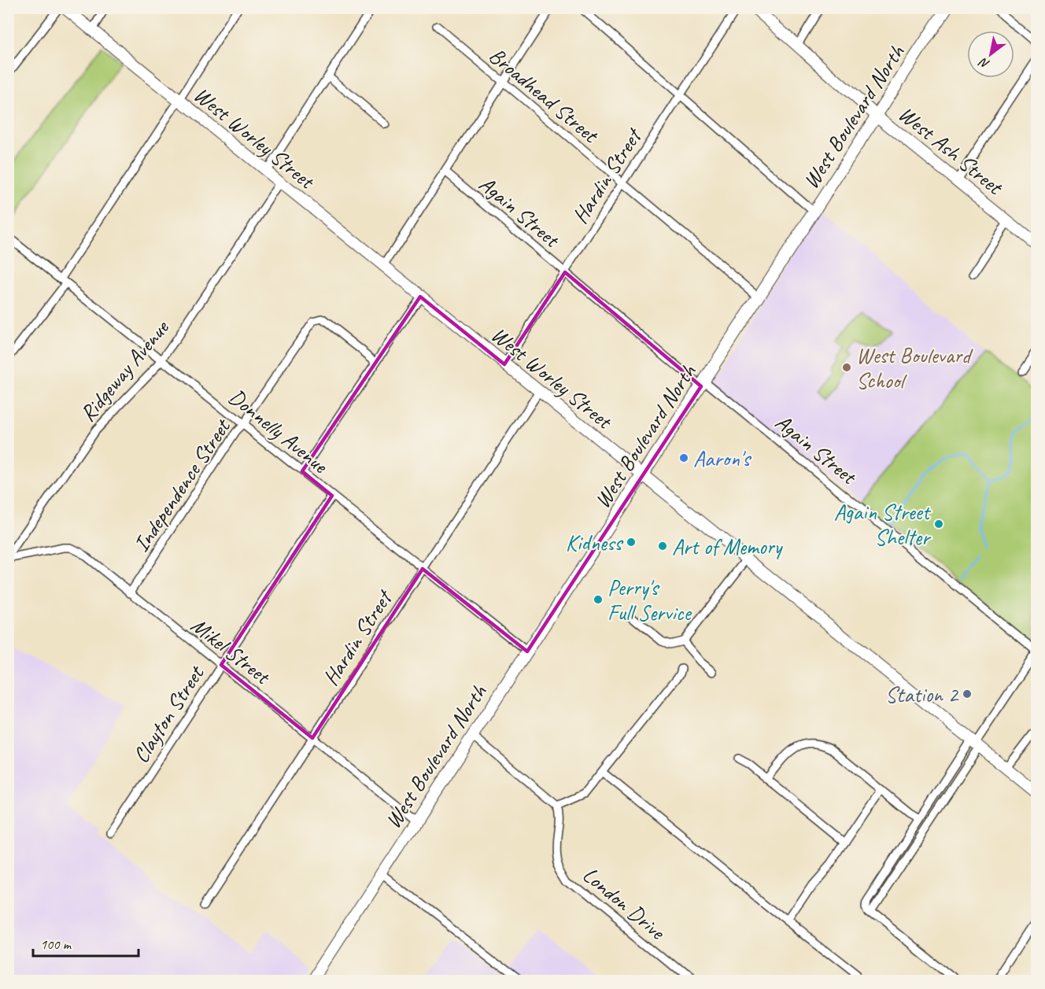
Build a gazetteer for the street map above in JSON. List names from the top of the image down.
{
  "streets": {
    "street": [
      "Broadhead Street",
      "West Boulevard North",
      "West Worley Street",
      "West Ash Street",
      "Hardin Street",
      "Again Street",
      "Ridgeway Avenue",
      "Donnelly Avenue",
      "Independence Street",
      "Mikel Street",
      "Clayton Street",
      "London Drive"
    ]
  },
  "crossings": [
    ["Broadhead Street", "West Boulevard North"],
    ["Broadhead Street", "Hardin Street"],
    ["West Boulevard North", "West Worley Street"],
    ["West Boulevard North", "West Ash Street"],
    ["West Boulevard North", "Again Street"],
    ["West Boulevard North", "Donnelly Avenue"],
    ["West Boulevard North", "Mikel Street"],
    ["West Worley Street", "Hardin Street"],
    ["West Worley Street", "Ridgeway Avenue"],
    ["Hardin Street", "Again Street"],
    ["Hardin Street", "Donnelly Avenue"],
    ["Hardin Street", "Mikel Street"],
    ["Ridgeway Avenue", "Donnelly Avenue"],
    ["Ridgeway Avenue", "Mikel Street"],
    ["Donnelly Avenue", "Independence Street"],
    ["Donnelly Avenue", "Clayton Street"],
    ["Independence Street", "Mikel Street"],
    ["Mikel Street", "Clayton Street"]
  ],
  "places": [
    "West Boulevard School",
    "Aaron's",
    "Again Street Shelter",
    "Kidness",
    "Art of Memory",
    "Perry's Full Service",
    "Station 2"
  ],
  "scale_bar": "100 m",
  "north": "bottom left"
}
